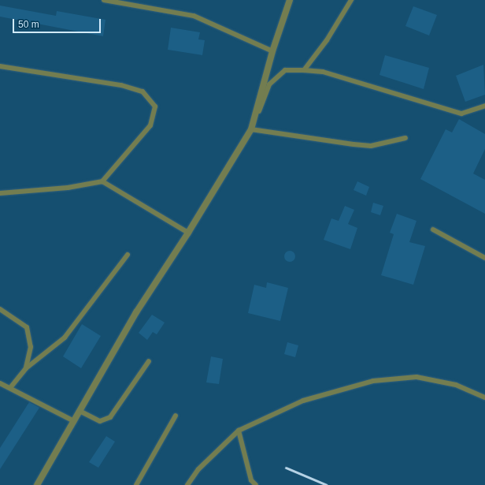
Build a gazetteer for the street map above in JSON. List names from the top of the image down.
{
  "scale_bar": "50 m"
}
